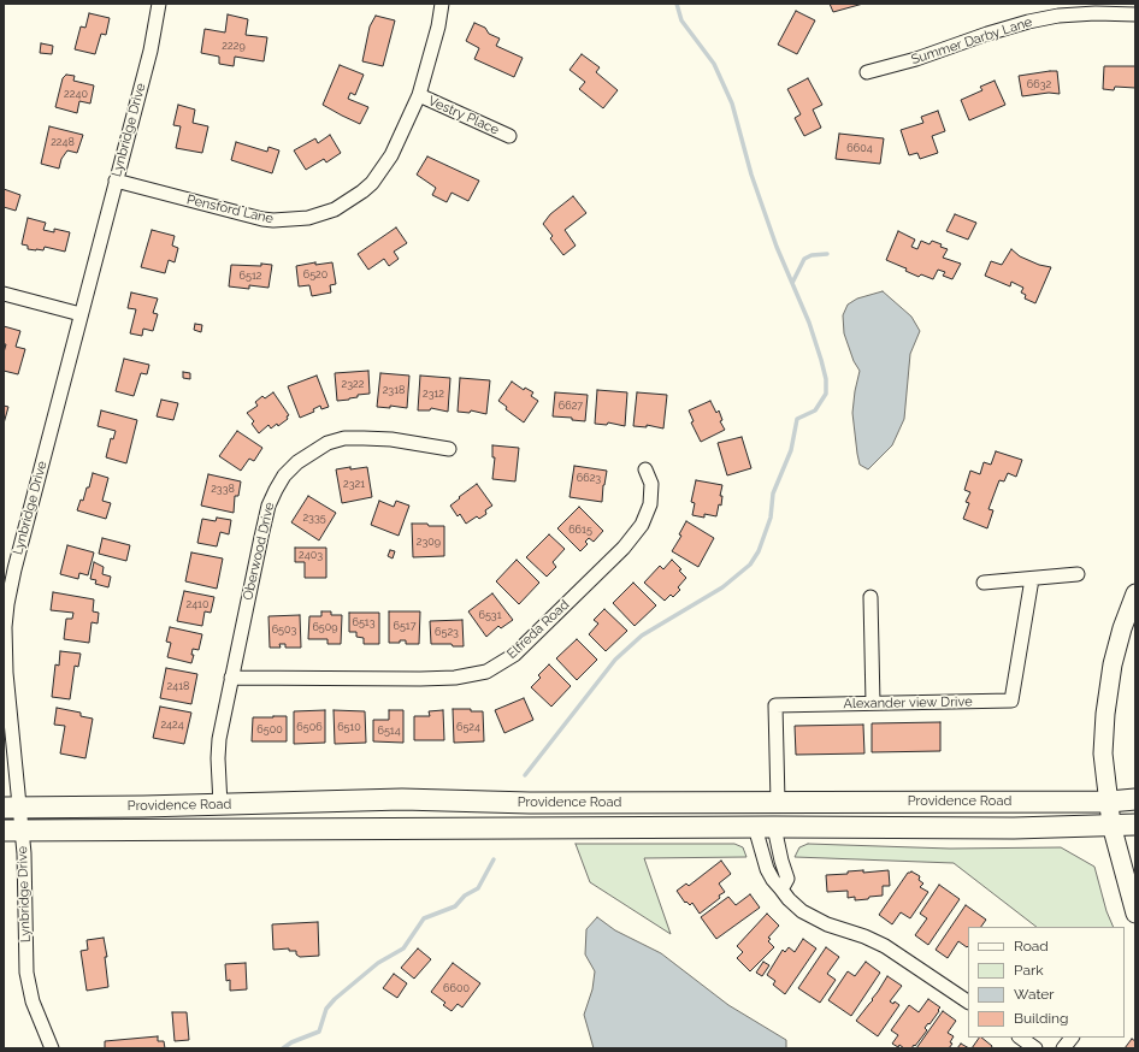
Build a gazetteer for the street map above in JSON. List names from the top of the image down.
{
  "streets": {
    "main road": ["Providence Road"],
    "street": [
      "Summer Darby Lane",
      "Vestry Place",
      "Lynbridge Drive",
      "Pensford Lane",
      "Oberwood Drive",
      "Elfreda Road",
      "Alexander view Drive"
    ]
  },
  "crossings": [
    ["Vestry Place", "Pensford Lane"],
    ["Lynbridge Drive", "Pensford Lane"],
    ["Lynbridge Drive", "Providence Road"],
    ["Oberwood Drive", "Elfreda Road"],
    ["Oberwood Drive", "Providence Road"],
    ["Alexander view Drive", "Providence Road"]
  ],
  "house_numbers": [
    "2229",
    "6632",
    "2240",
    "2248",
    "6604",
    "6520",
    "6512",
    "2322",
    "2318",
    "2312",
    "6627",
    "6623",
    "2321",
    "2338",
    "2335",
    "6615",
    "2309",
    "2403",
    "2410",
    "6531",
    "6513",
    "6517",
    "6509",
    "6503",
    "6523",
    "2418",
    "2424",
    "6506",
    "6510",
    "6524",
    "6500",
    "6514",
    "6600"
  ],
  "legend": [
    "Road",
    "Park",
    "Water",
    "Building"
  ]
}
